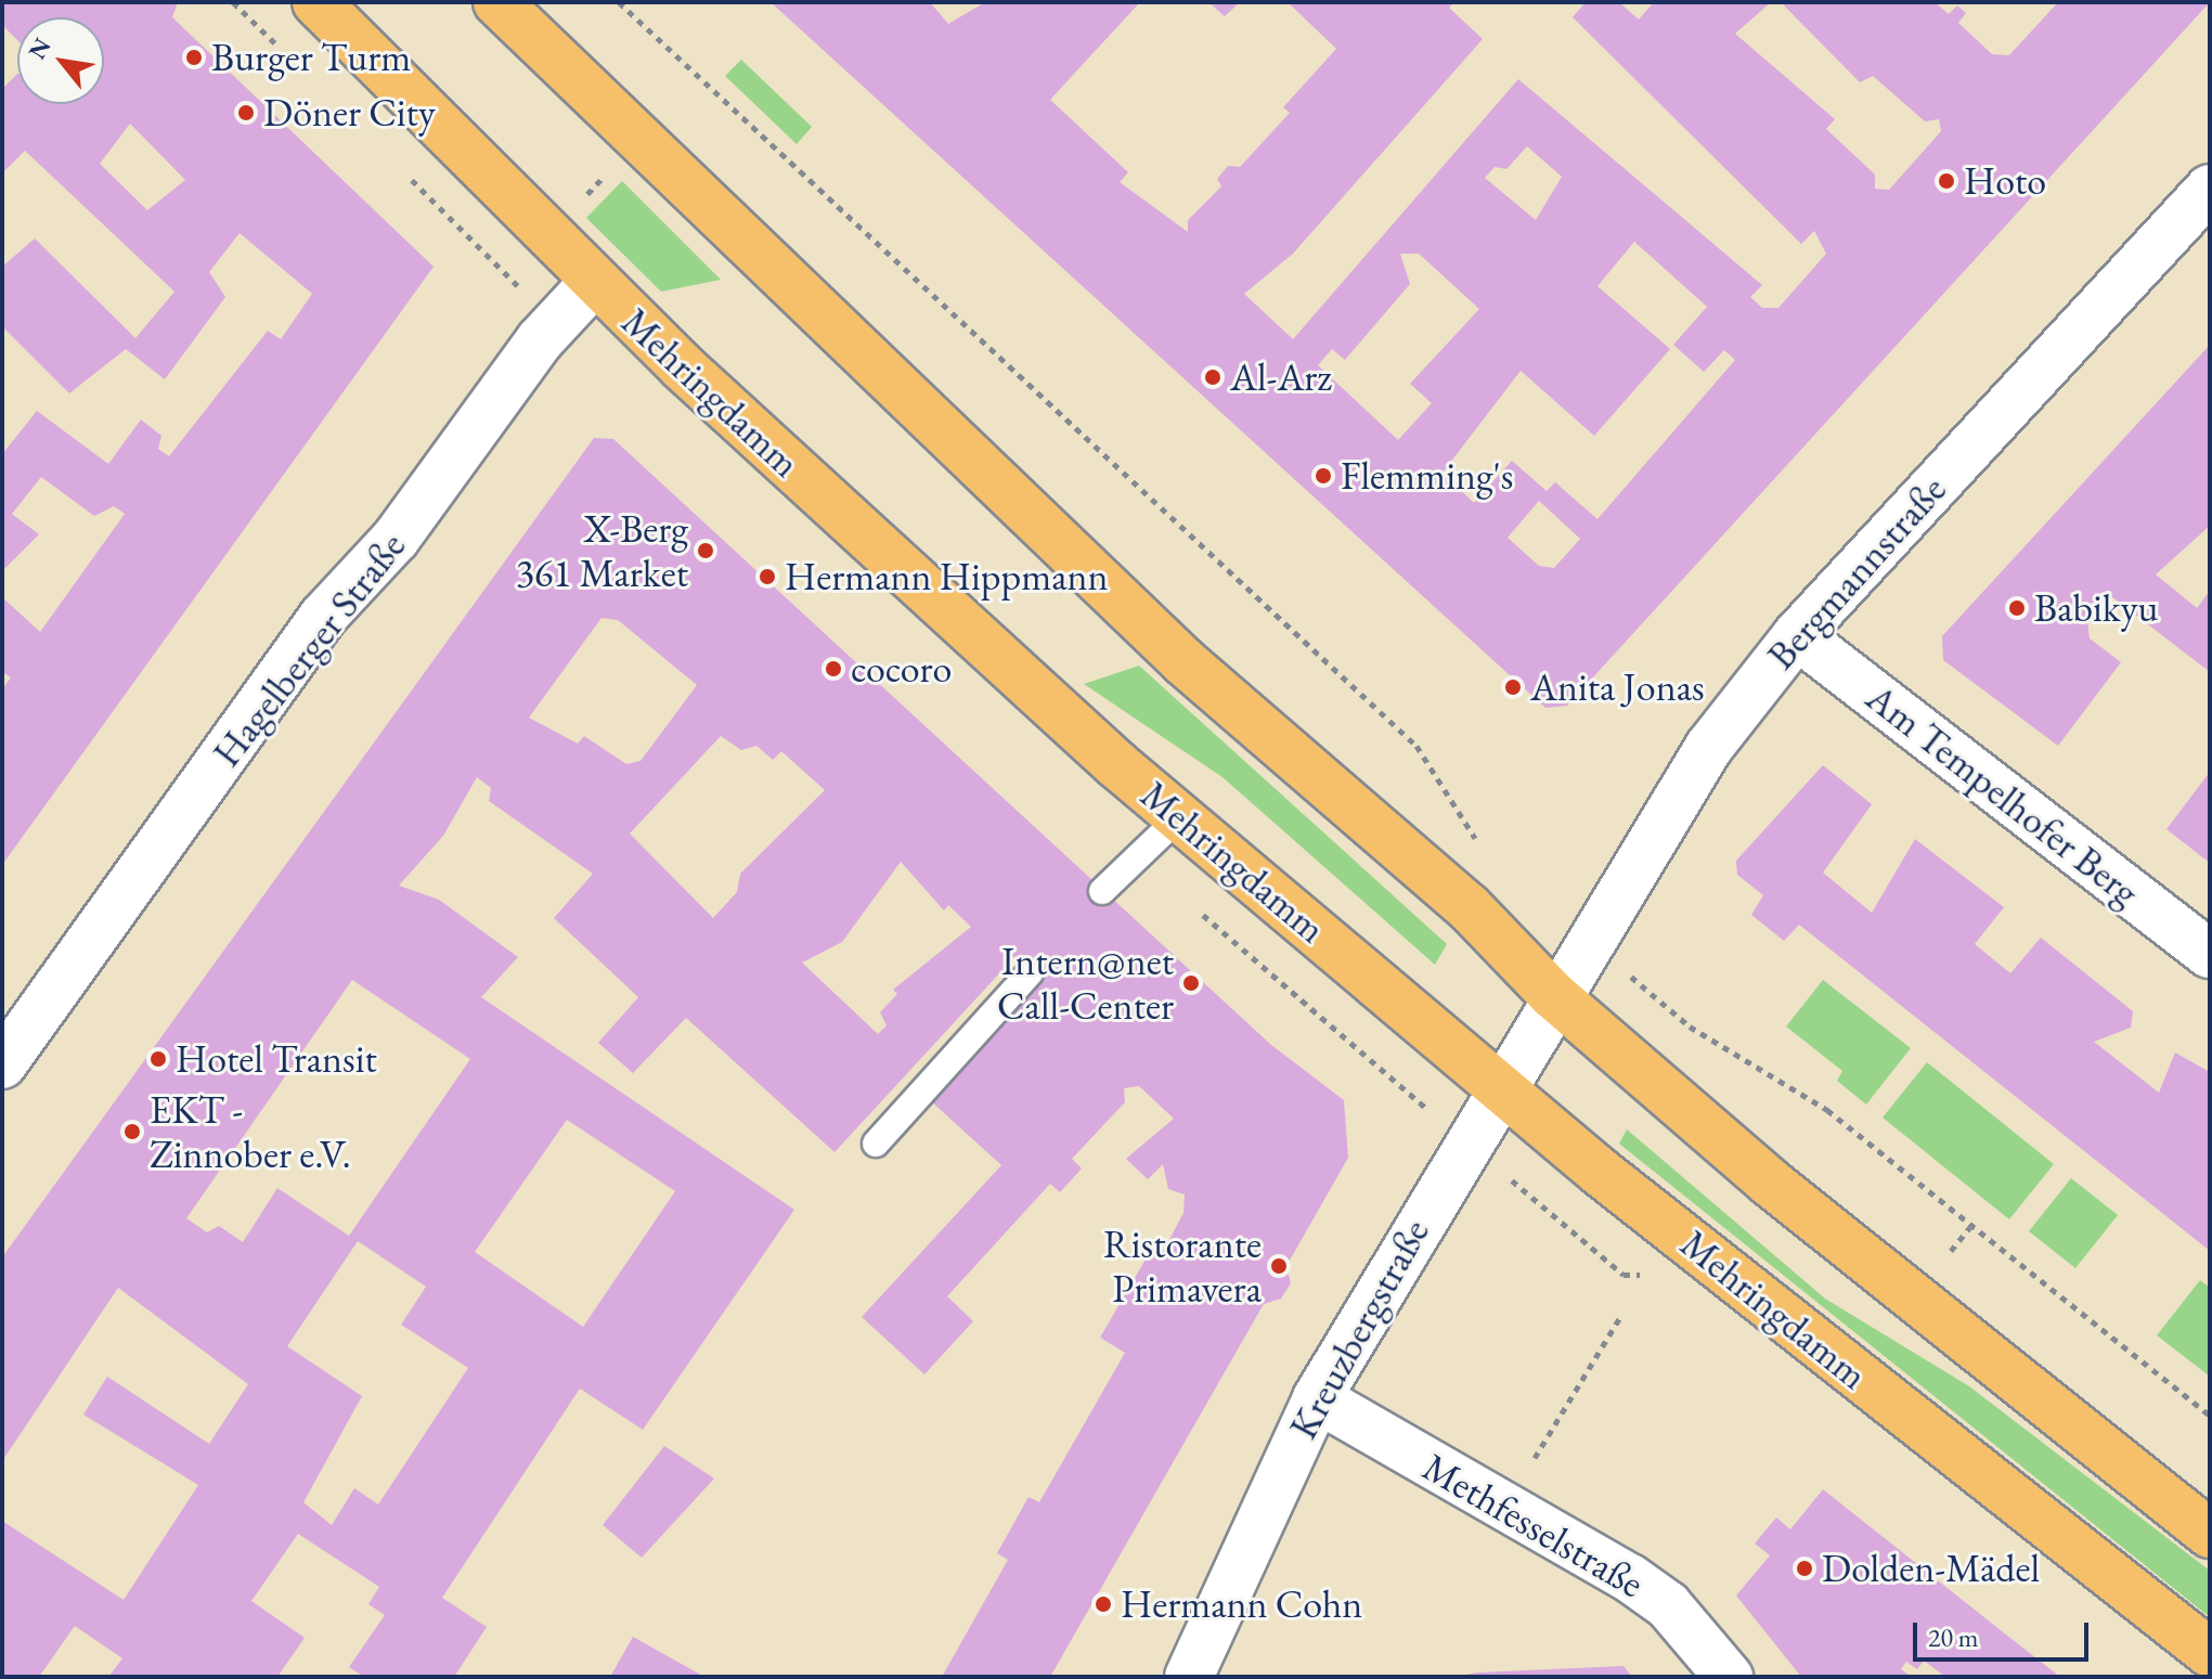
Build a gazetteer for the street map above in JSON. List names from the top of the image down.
{
  "streets": {
    "main road": ["Mehringdamm"],
    "street": [
      "Bergmannstraße",
      "Hagelberger Straße",
      "Am Tempelhofer Berg",
      "Kreuzbergstraße",
      "Methfesselstraße"
    ]
  },
  "crossings": [
    ["Mehringdamm", "Hagelberger Straße"],
    ["Mehringdamm", "Kreuzbergstraße"],
    ["Bergmannstraße", "Am Tempelhofer Berg"],
    ["Bergmannstraße", "Kreuzbergstraße"],
    ["Kreuzbergstraße", "Methfesselstraße"]
  ],
  "places": [
    "Burger Turm",
    "Döner City",
    "Hoto",
    "Al-Arz",
    "Flemming's",
    "X-Berg 361 Market",
    "Hermann Hippmann",
    "Babikyu",
    "cocoro",
    "Anita Jonas",
    "Intern@net Call-Center",
    "Hotel Transit",
    "EKT - Zinnober e.V.",
    "Ristorante Primavera",
    "Dolden-Mädel",
    "Hermann Cohn"
  ],
  "scale_bar": "20 m",
  "north": "top left"
}
